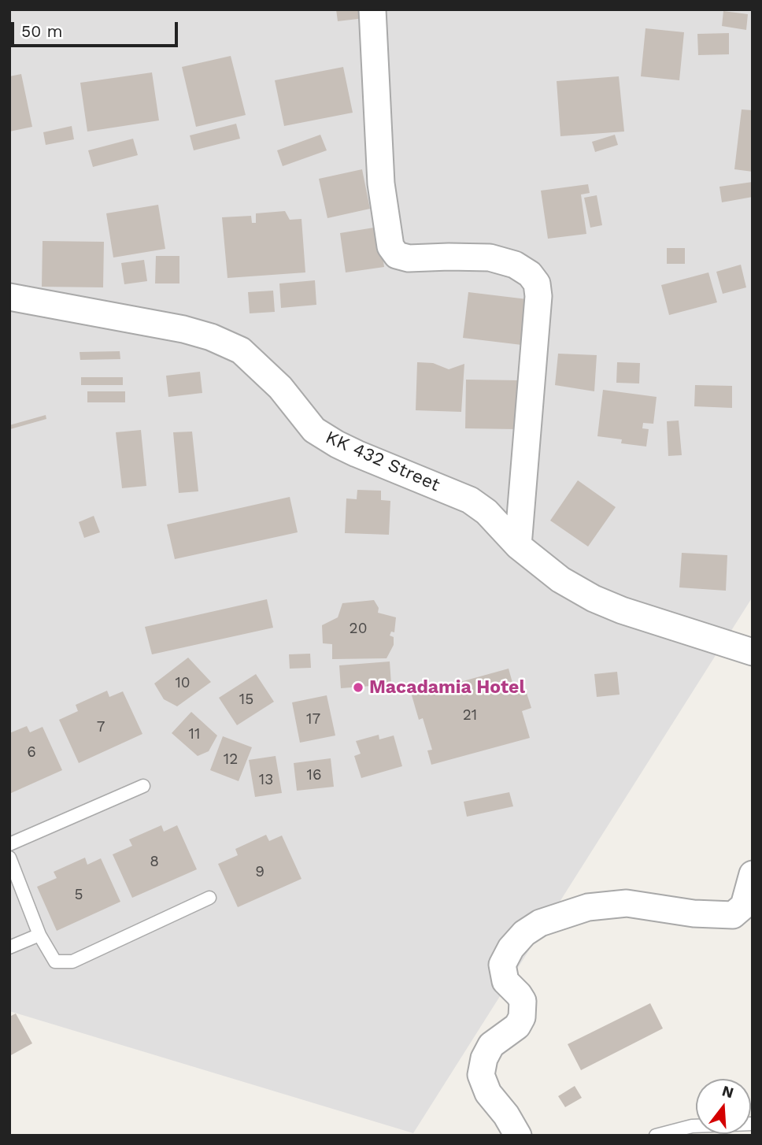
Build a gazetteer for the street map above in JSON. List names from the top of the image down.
{
  "streets": {
    "street": ["KK 432 Street"]
  },
  "places": ["Macadamia Hotel"],
  "house_numbers": [
    "20",
    "10",
    "15",
    "21",
    "17",
    "7",
    "11",
    "6",
    "12",
    "16",
    "13",
    "8",
    "9",
    "5"
  ],
  "scale_bar": "50 m",
  "north": "top"
}
